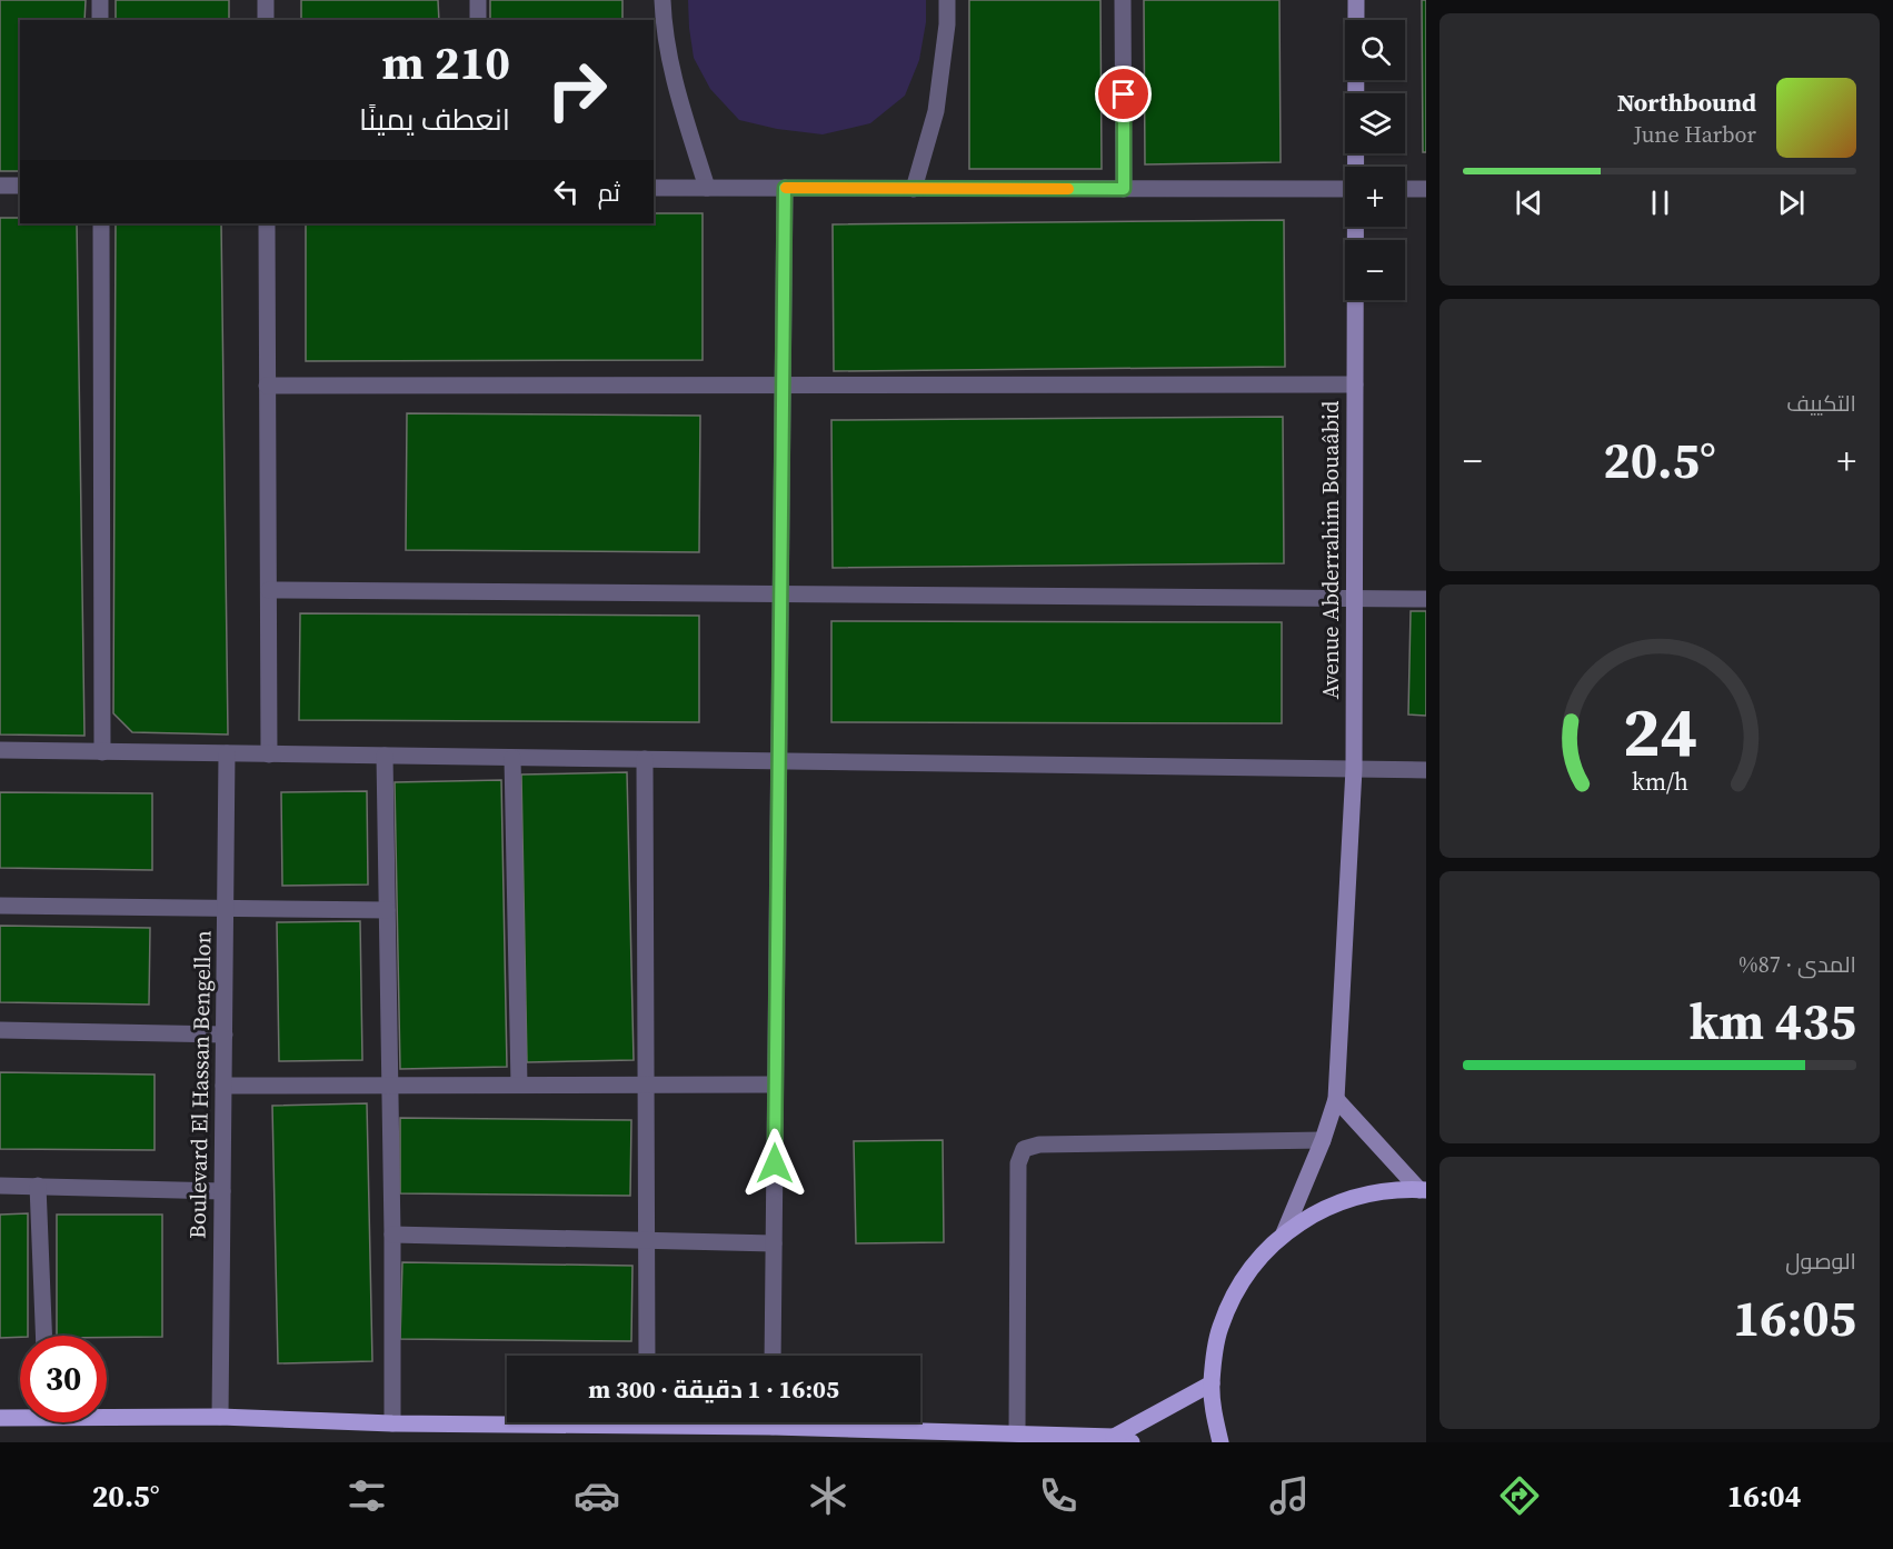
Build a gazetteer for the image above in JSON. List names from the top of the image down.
{
  "streets": {
    "street": ["Avenue Abderrahim Bouaâbid", "Boulevard El Hassan Bengellon"]
  },
  "page": {
    "map_buttons": ["+", "−"],
    "turn": ["210 m", "انعطف يمينًا"],
    "song": ["Northbound", "June Harbor"],
    "then": "ثم",
    "tile": [
      "التكييف",
      ["المدى · 87%", "435 km"],
      ["الوصول", "16:05"]
    ],
    "heat": ["−", "20.5°", "+"],
    "limit": "30",
    "trip": "16:05 · 1 دقيقة · 300 m",
    "tabs": ["16:04", "20.5°"],
    "gauge": ["24", "km/h"]
  }
}
